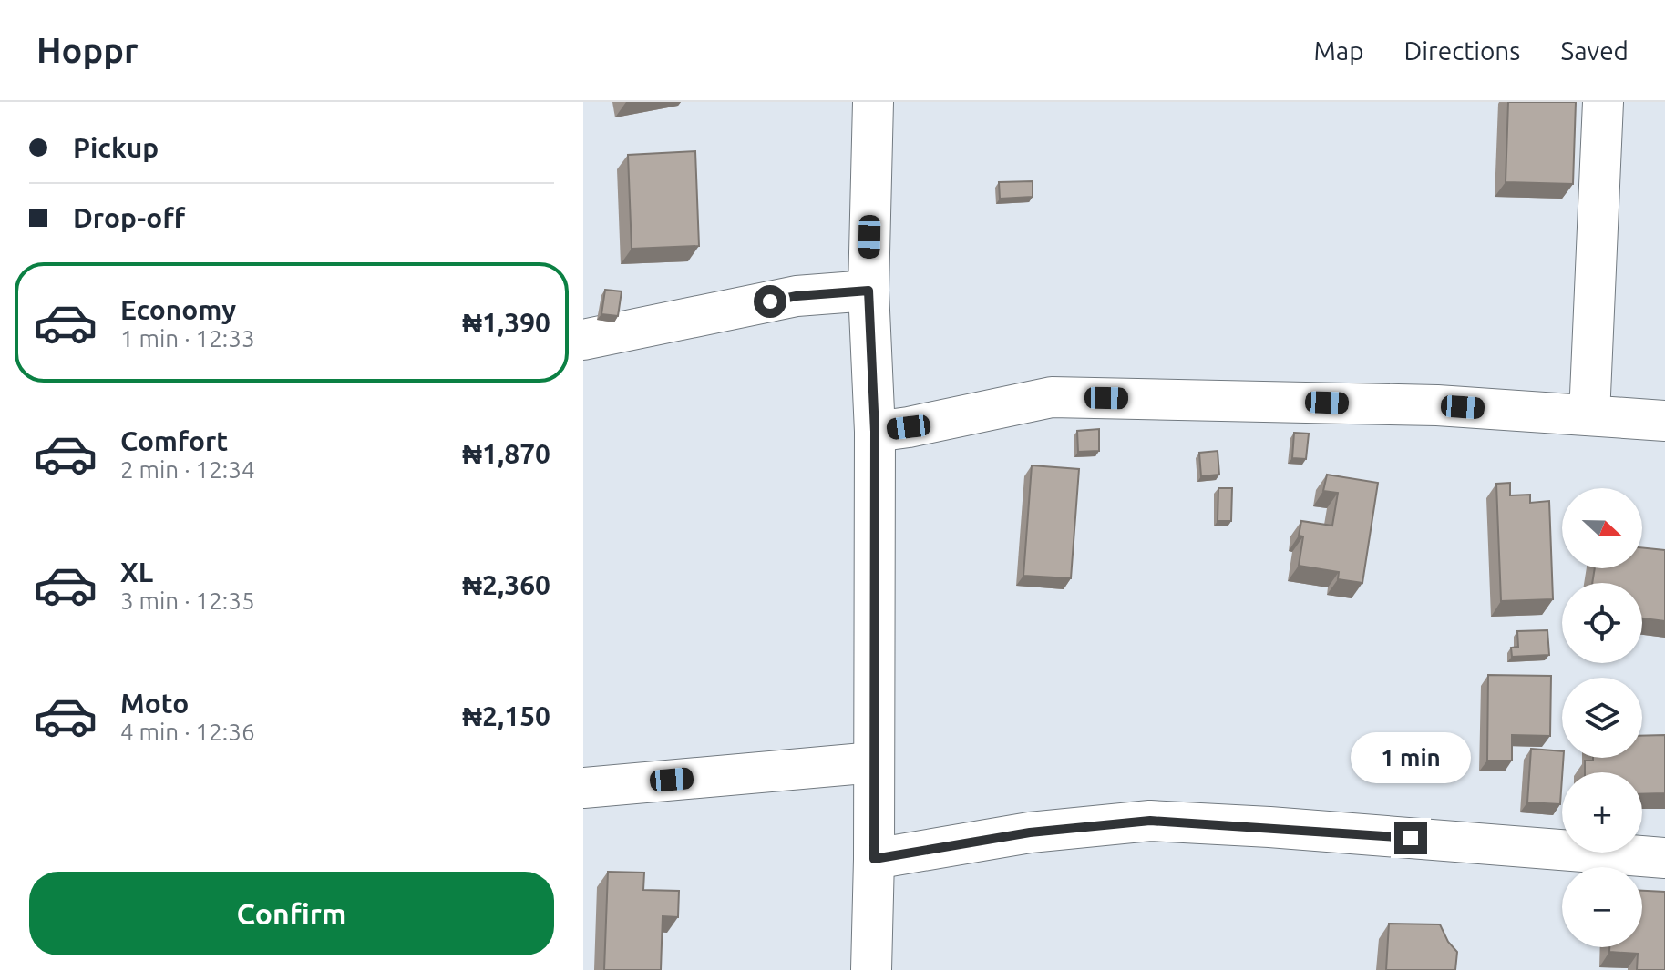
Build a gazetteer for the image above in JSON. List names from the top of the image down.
{
  "north": "right",
  "page": {
    "header": "Hoppr",
    "nav": ["Map", "Directions", "Saved"],
    "banner": ["Pickup", "Drop-off"],
    "list": [
      {
        "name": "Economy",
        "note": "1 min · 12:33",
        "value": "₦1,390"
      },
      {
        "name": "Comfort",
        "note": "2 min · 12:34",
        "value": "₦1,870"
      },
      {
        "name": "XL",
        "note": "3 min · 12:35",
        "value": "₦2,360"
      },
      {
        "name": "Moto",
        "note": "4 min · 12:36",
        "value": "₦2,150"
      }
    ],
    "map_buttons": ["+", "−"],
    "bubble": "1 min",
    "buttons": "Confirm"
  }
}
